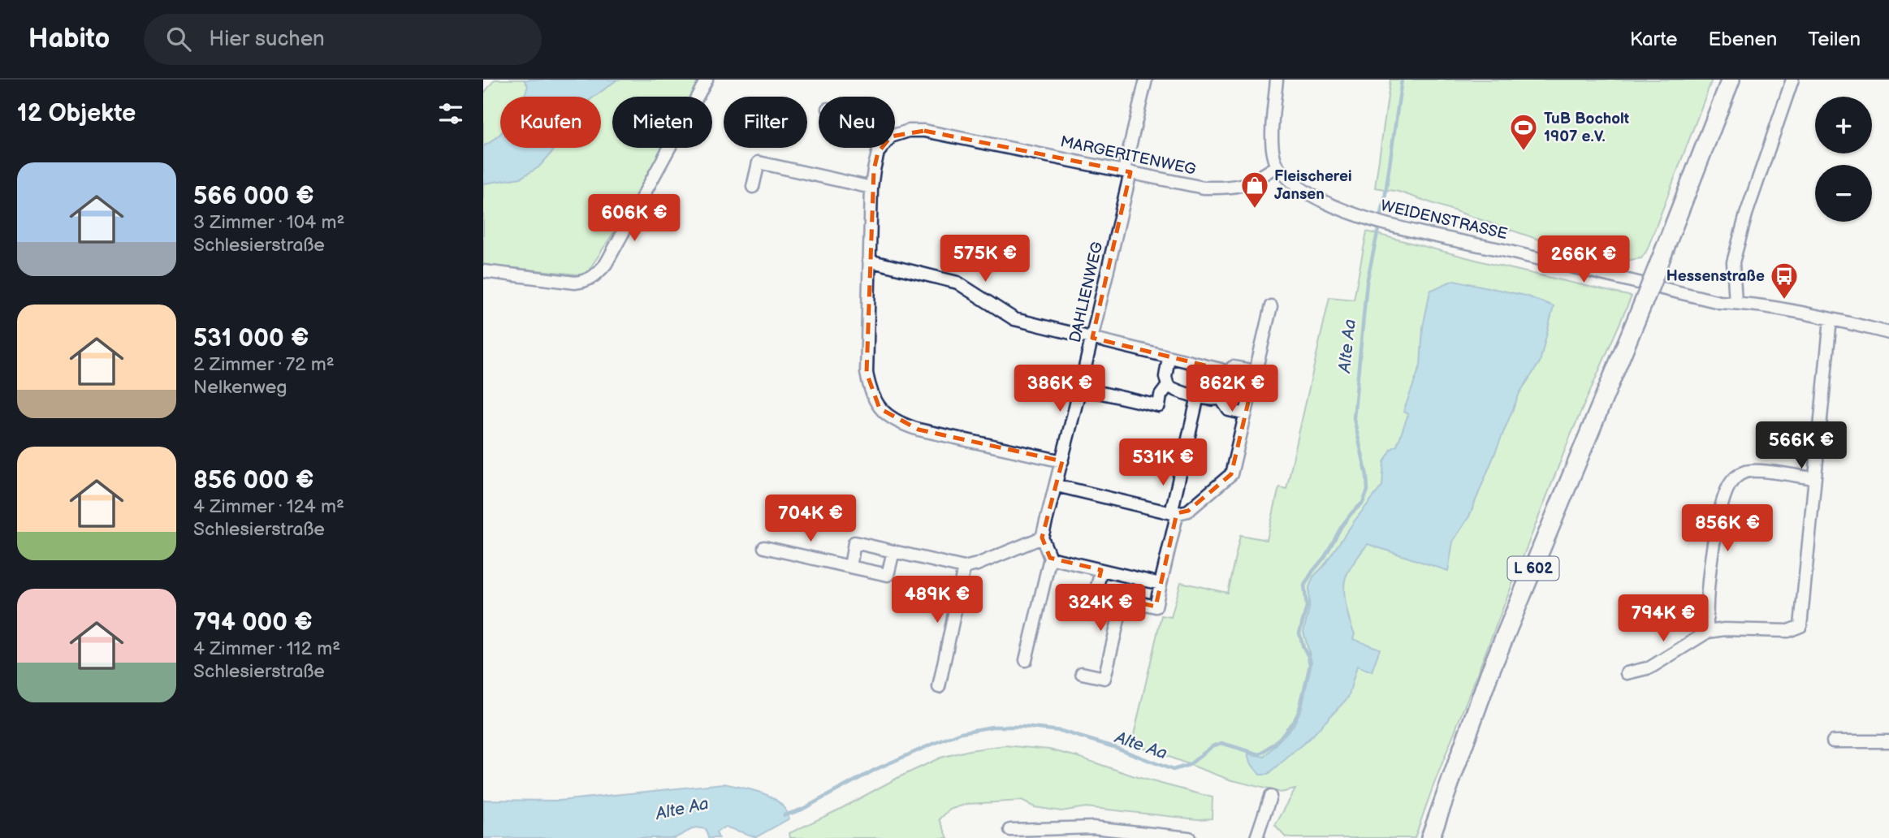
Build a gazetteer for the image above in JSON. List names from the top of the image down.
{
  "streets": {
    "main road": ["L 602"],
    "street": ["MARGERITENWEG", "WEIDENSTRASSE", "DAHLIENWEG"]
  },
  "crossings": [
    ["MARGERITENWEG", "WEIDENSTRASSE"],
    ["MARGERITENWEG", "DAHLIENWEG"]
  ],
  "water": ["Alte Aa"],
  "places": {
    "sports": ["TuB Bocholt 1907 e.V."],
    "shop": ["Fleischerei Jansen"],
    "bus stop": ["Hessenstraße"]
  },
  "page": {
    "header": "Habito",
    "search": "Hier suchen",
    "nav": ["Karte", "Ebenen", "Teilen"],
    "heading": "12 Objekte",
    "map_buttons": ["+", "−"],
    "chip": [
      "Kaufen",
      "Mieten",
      "Filter",
      "Neu"
    ],
    "list": [
      {
        "name": "566 000 €",
        "note": "3 Zimmer · 104 m² · Schlesierstraße"
      },
      {
        "name": "531 000 €",
        "note": "2 Zimmer · 72 m² · Nelkenweg"
      },
      {
        "name": "856 000 €",
        "note": "4 Zimmer · 124 m² · Schlesierstraße"
      },
      {
        "name": "794 000 €",
        "note": "4 Zimmer · 112 m² · Schlesierstraße"
      }
    ],
    "price": [
      "606K €",
      "575K €",
      "266K €",
      "386K €",
      "862K €",
      "566K €",
      "531K €",
      "704K €",
      "856K €",
      "489K €",
      "324K €",
      "794K €"
    ]
  }
}
